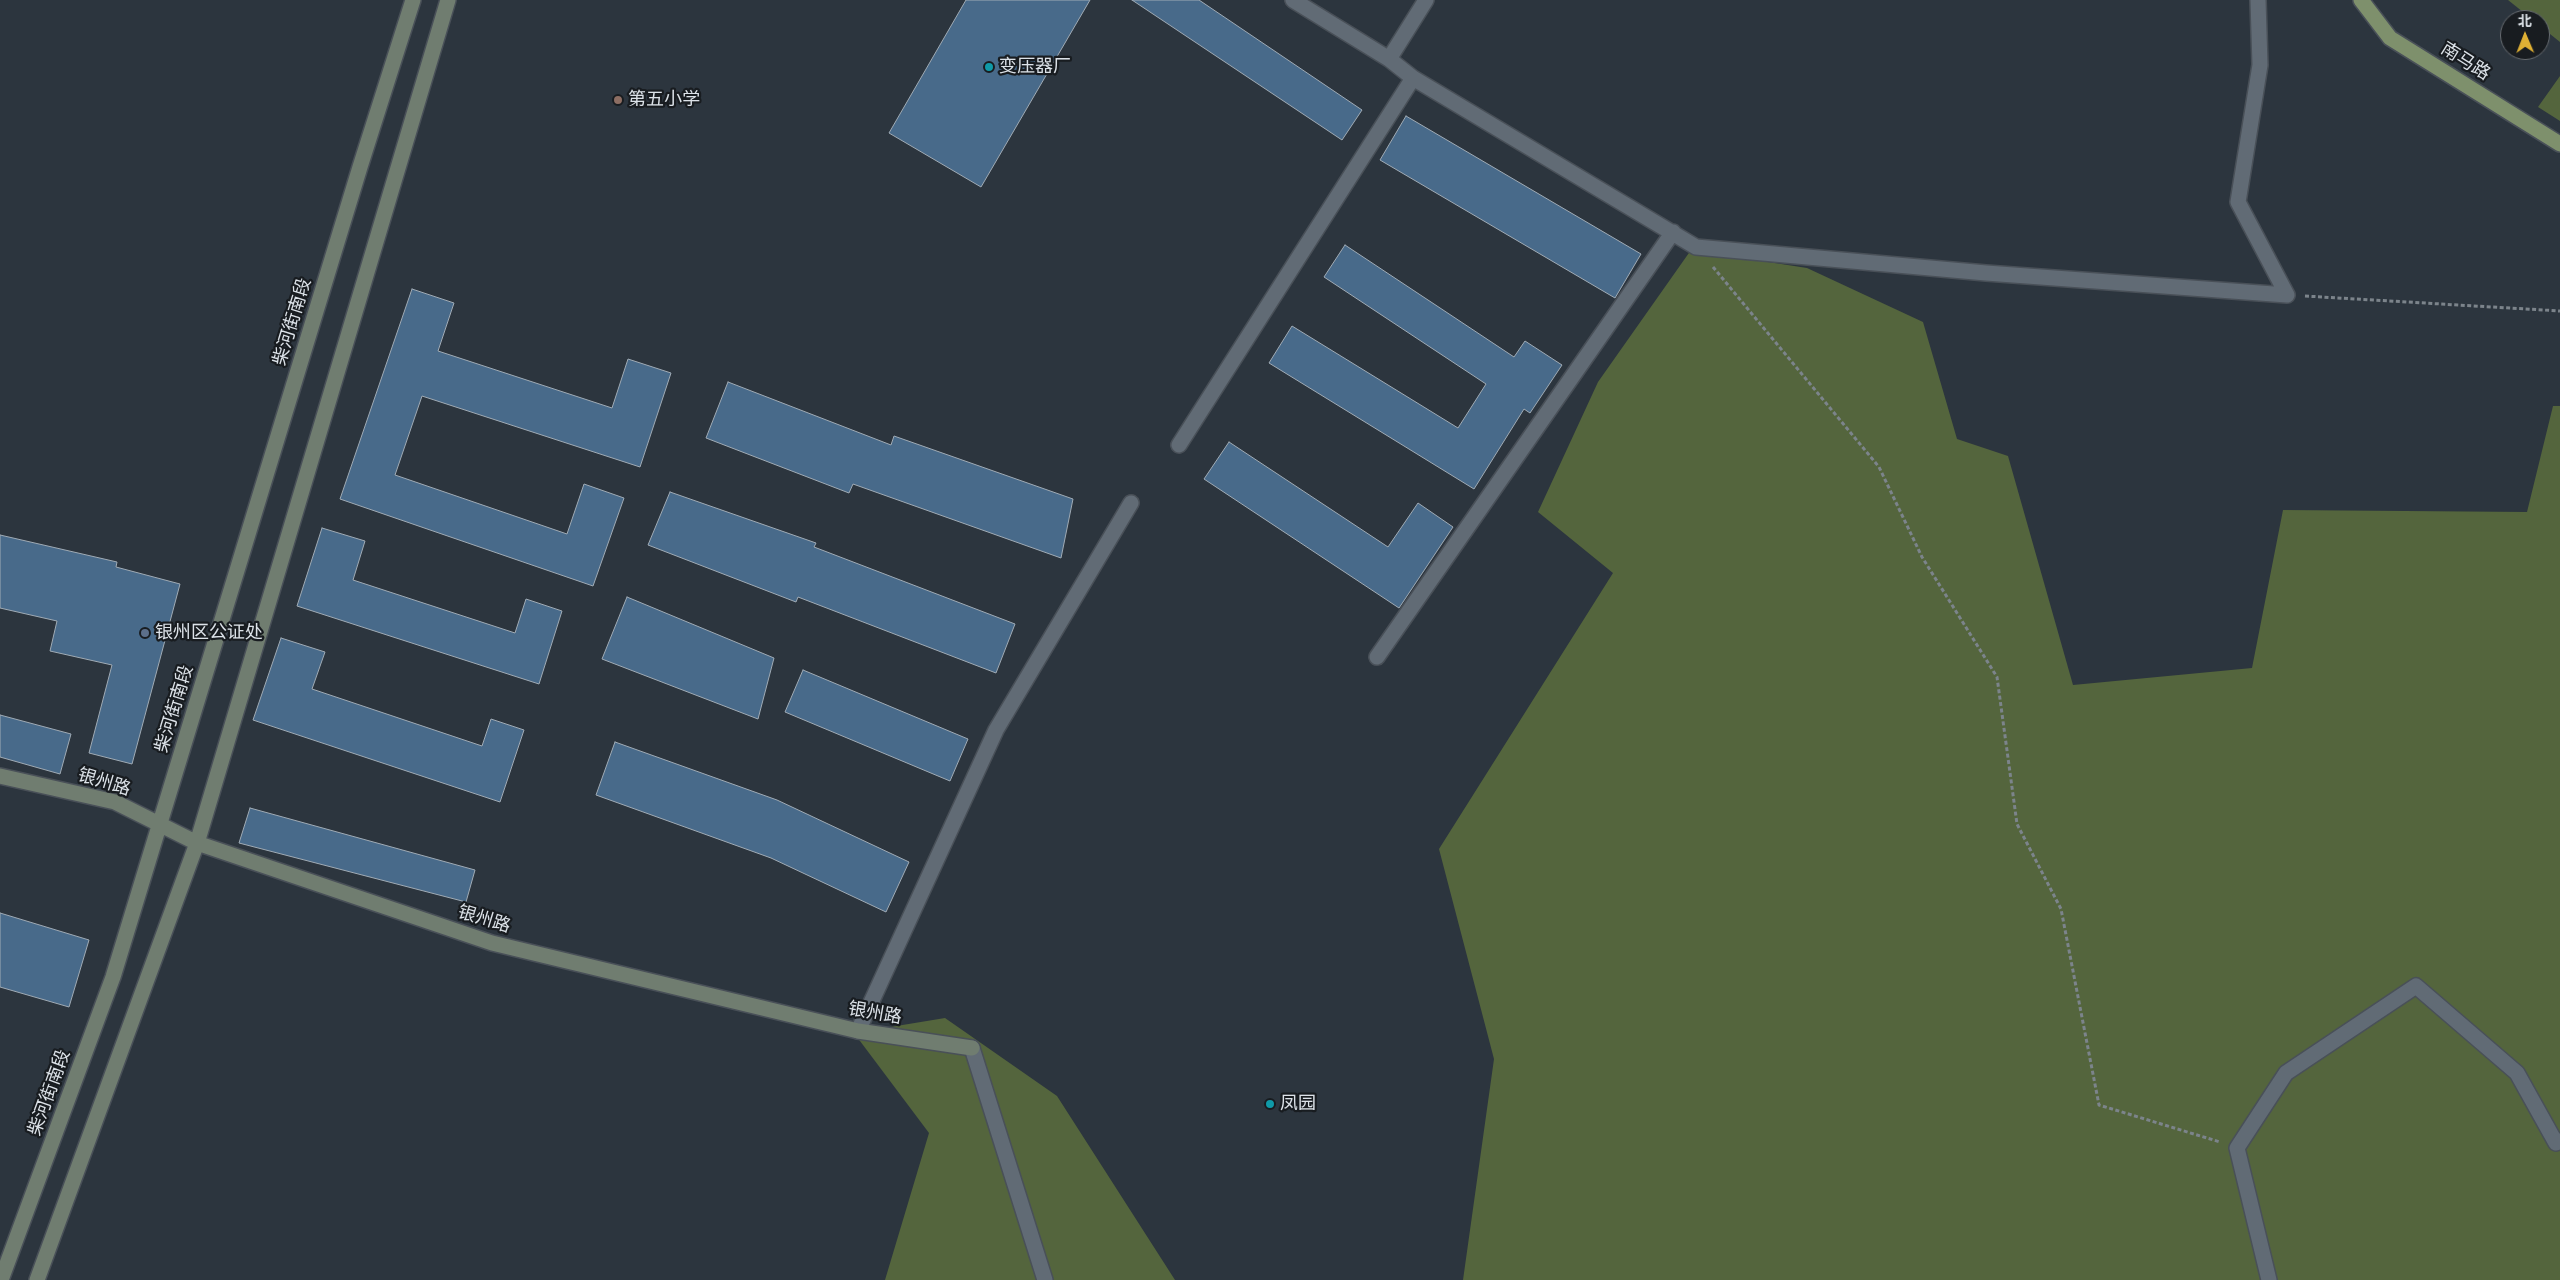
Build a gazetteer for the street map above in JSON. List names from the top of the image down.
{
  "streets": {
    "main road": ["南马路", "柴河街南段", "银州路"]
  },
  "crossings": [
    ["柴河街南段", "银州路"]
  ],
  "places": [
    "变压器厂",
    "第五小学",
    "银州区公证处",
    "凤园"
  ],
  "north": "top"
}
